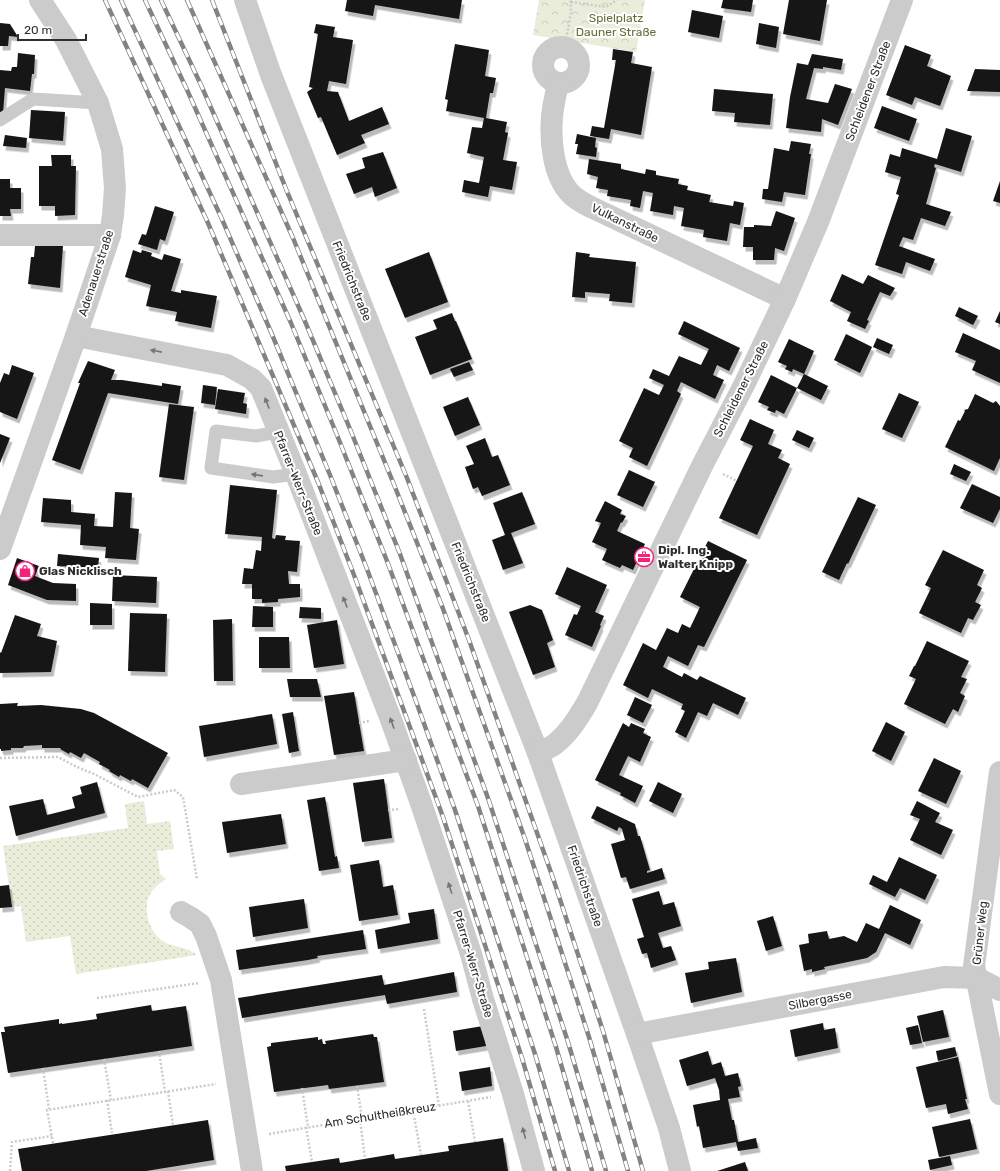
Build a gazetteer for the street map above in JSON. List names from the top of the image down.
{
  "streets": {
    "street": [
      "Schleidener Straße",
      "Vulkanstraße",
      "Adenauerstraße",
      "Friedrichstraße",
      "Pfarrer-Werr-Straße",
      "Grüner Weg",
      "Silbergasse"
    ],
    "path": ["Am Schultheißkreuz"]
  },
  "crossings": [
    ["Schleidener Straße", "Vulkanstraße"],
    ["Schleidener Straße", "Friedrichstraße"],
    ["Adenauerstraße", "Pfarrer-Werr-Straße"],
    ["Friedrichstraße", "Silbergasse"],
    ["Pfarrer-Werr-Straße", "Am Schultheißkreuz"],
    ["Grüner Weg", "Silbergasse"]
  ],
  "one_way": ["Pfarrer-Werr-Straße"],
  "parks": ["Spielplatz Dauner Straße"],
  "places": {
    "office": ["Dipl. Ing. Walter Knipp"],
    "shop": ["Glas Nicklisch"]
  },
  "scale_bar": "20 m"
}
